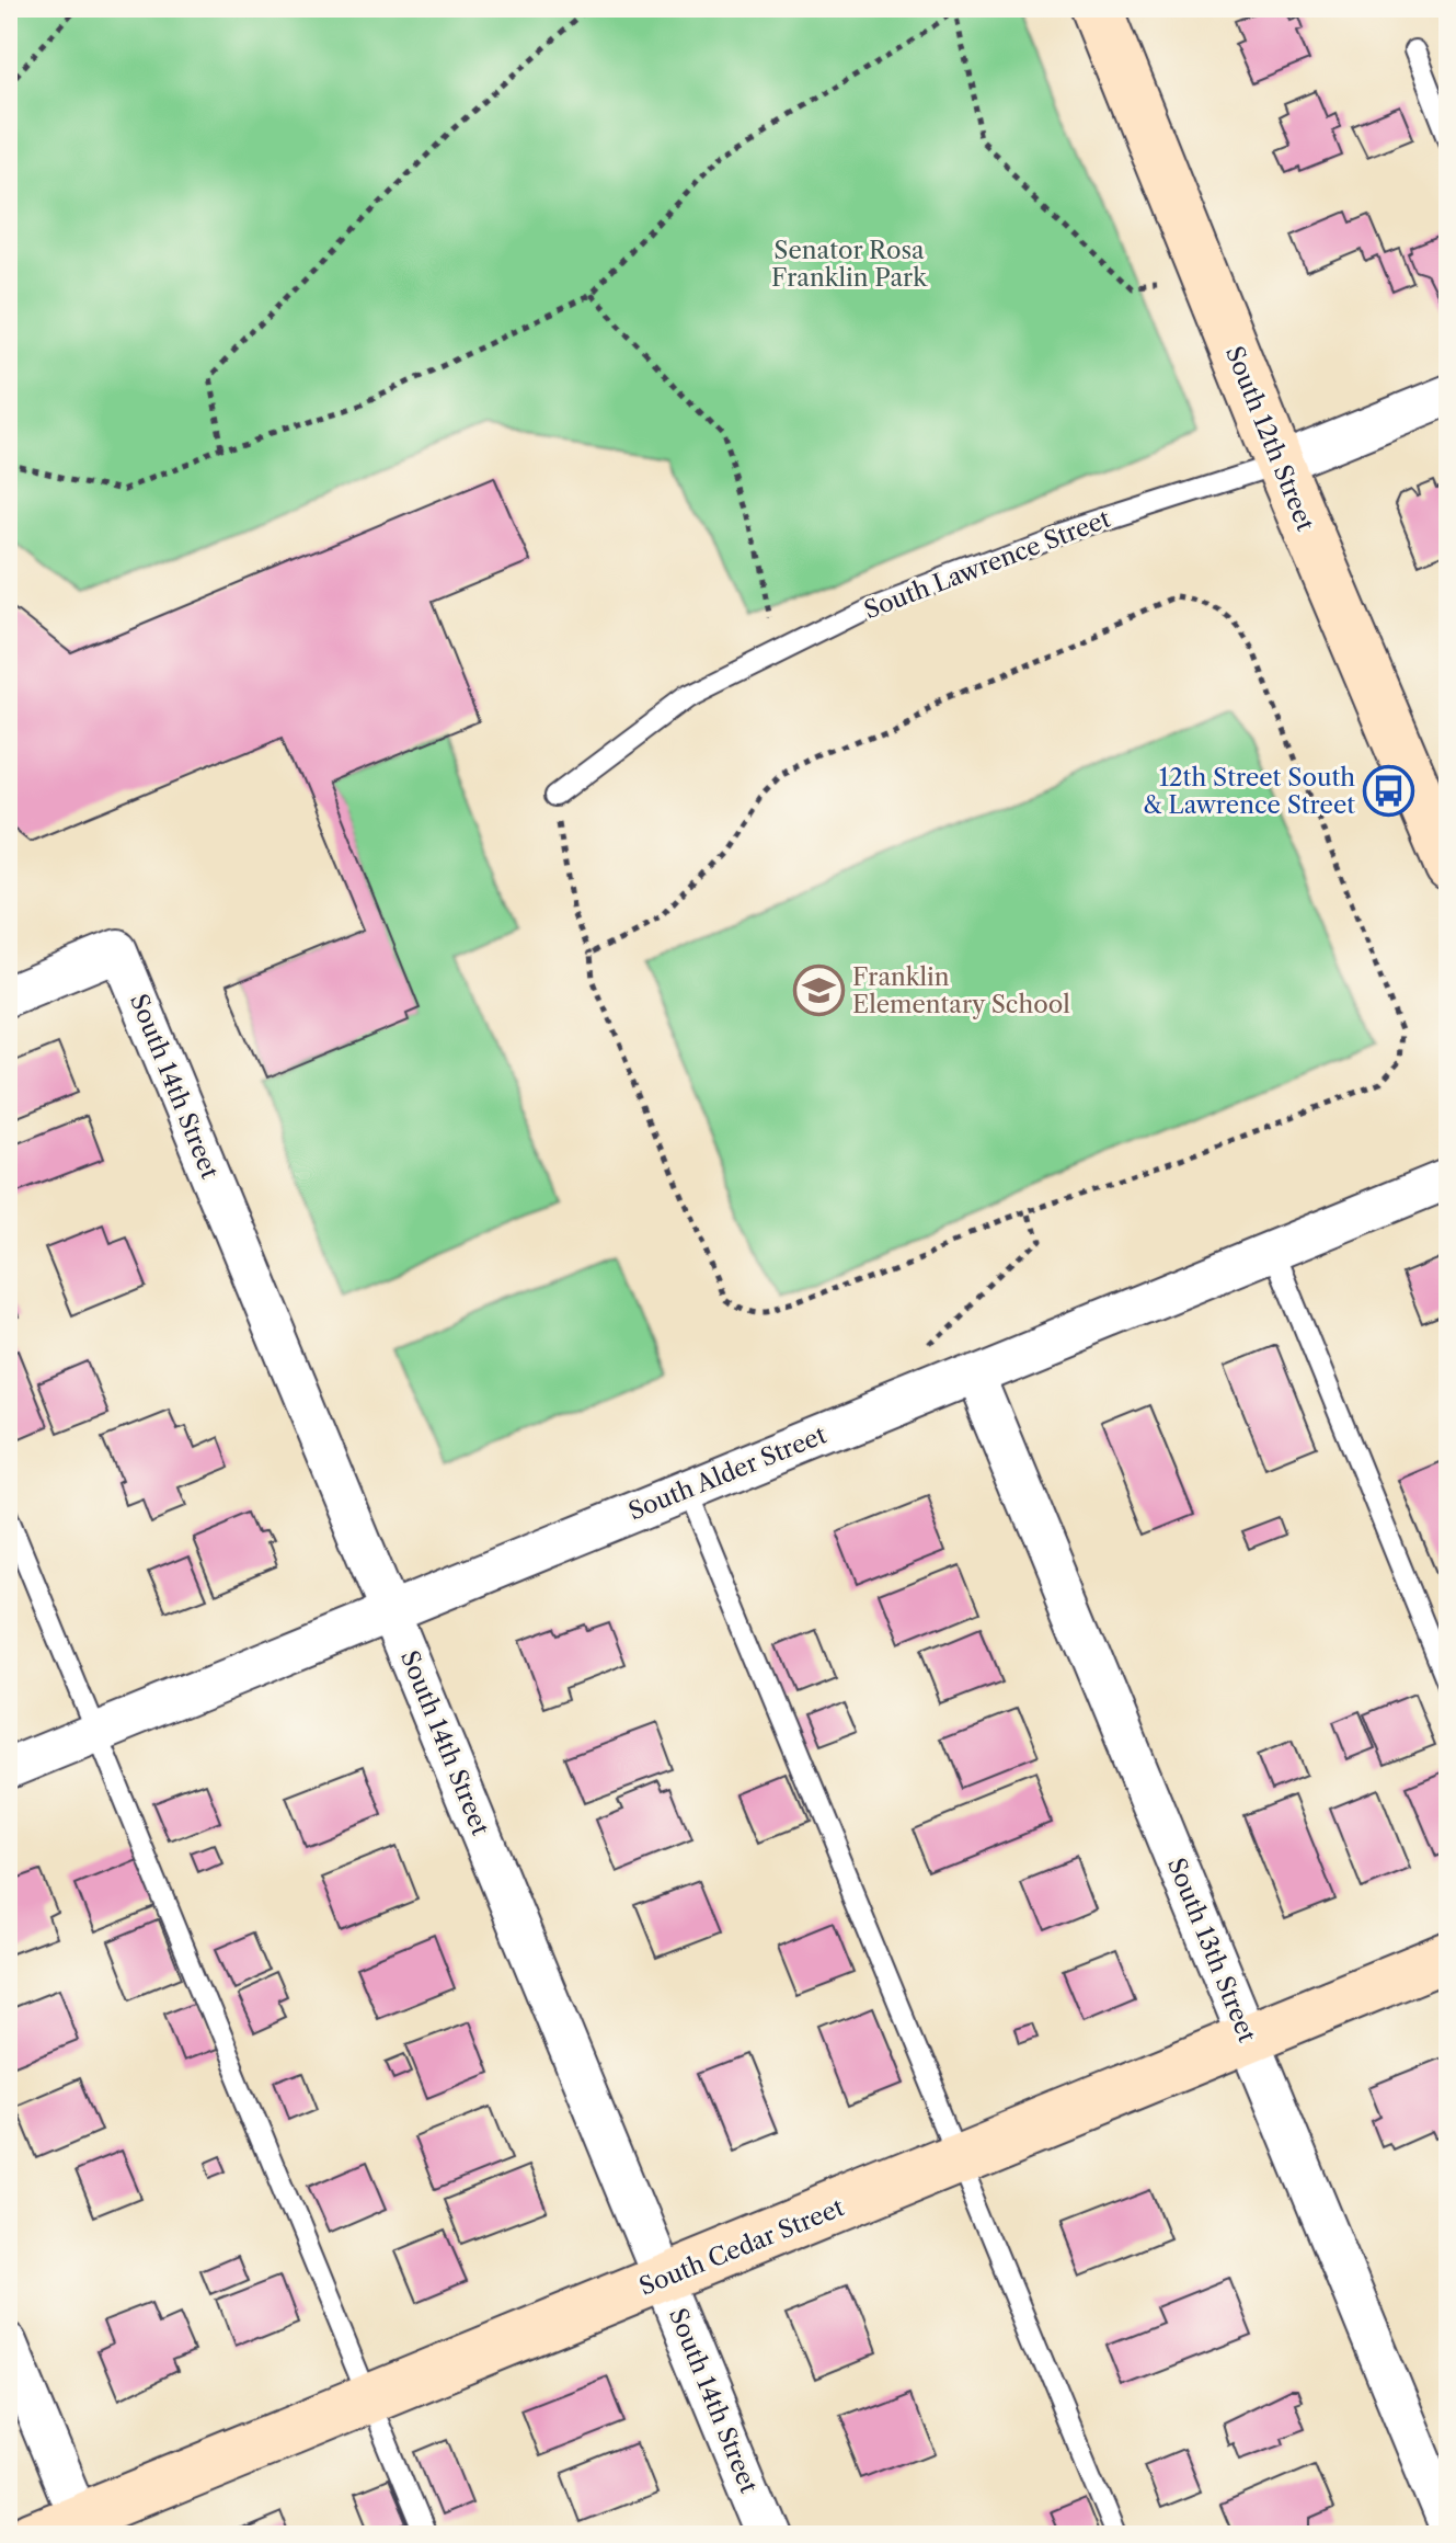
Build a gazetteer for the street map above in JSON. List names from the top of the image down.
{
  "streets": {
    "main road": ["South 12th Street", "South Cedar Street"],
    "street": [
      "South Lawrence Street",
      "South 14th Street",
      "South Alder Street",
      "South 13th Street"
    ]
  },
  "crossings": [
    ["South 12th Street", "South Lawrence Street"],
    ["South 14th Street", "South Alder Street"],
    ["South 14th Street", "South Cedar Street"],
    ["South Alder Street", "South 13th Street"],
    ["South 13th Street", "South Cedar Street"]
  ],
  "parks": ["Senator Rosa Franklin Park"],
  "places": {
    "bus stop": ["12th Street South & Lawrence Street"],
    "school or university": ["Franklin Elementary School"]
  }
}
